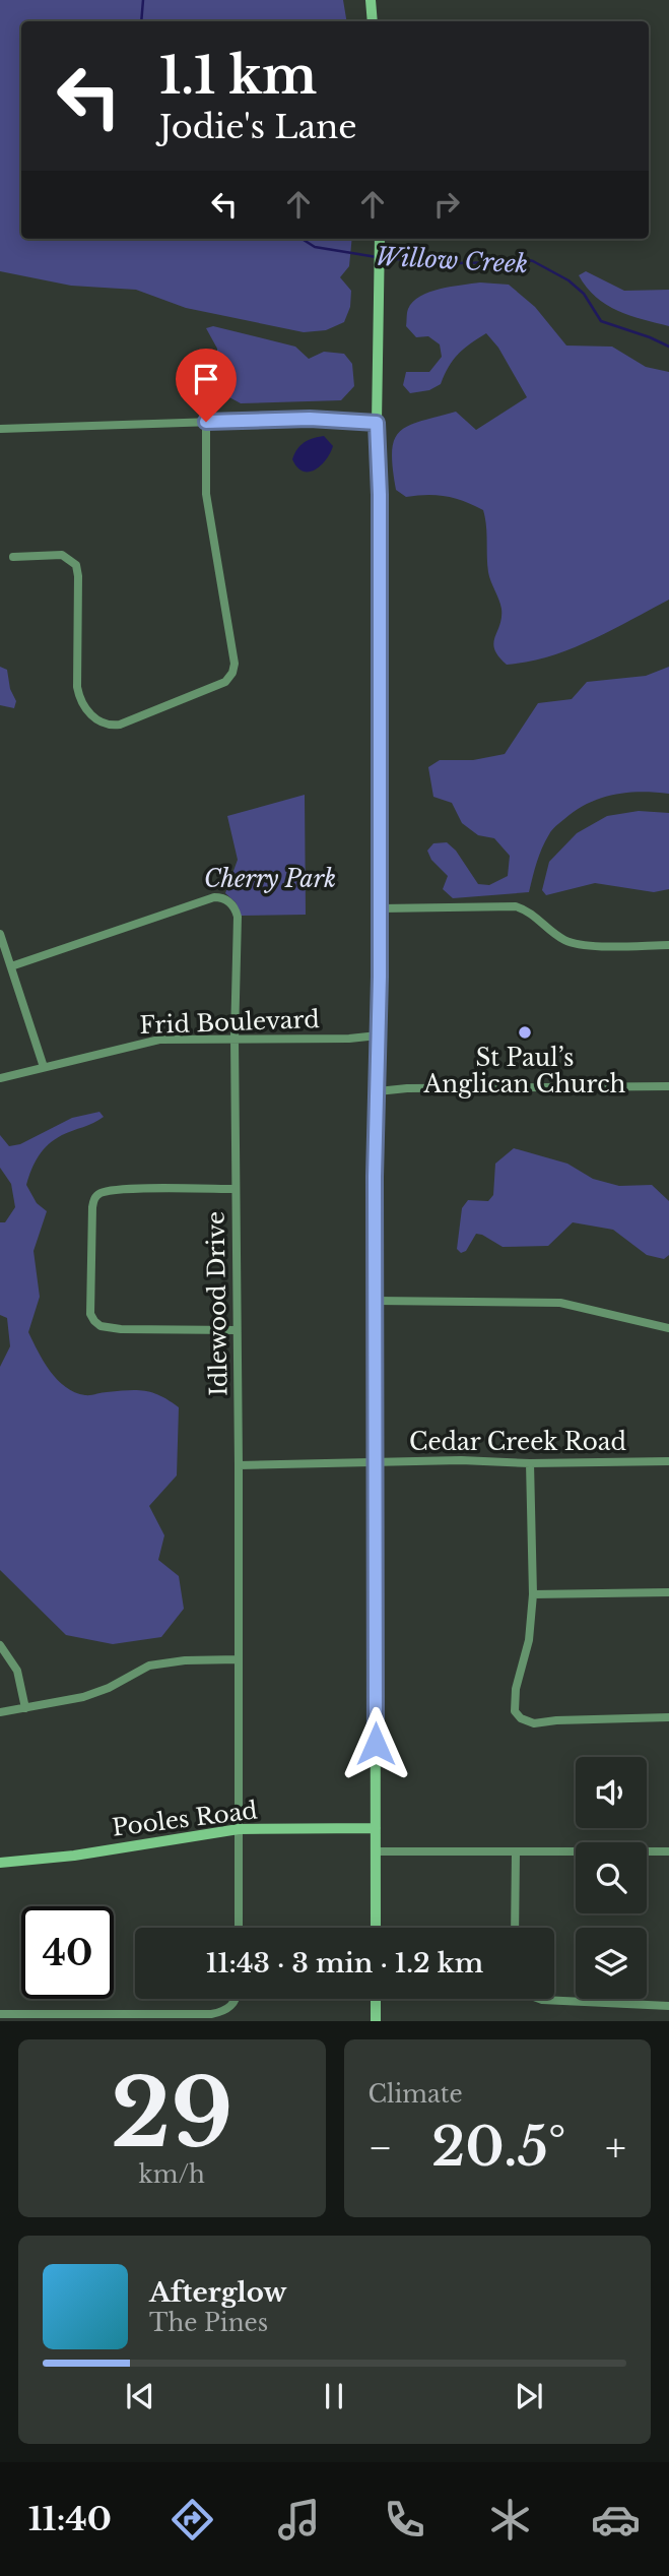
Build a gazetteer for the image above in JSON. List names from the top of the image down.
{
  "streets": {
    "street": [
      "Frid Boulevard",
      "Idlewood Drive",
      "Cedar Creek Road",
      "Pooles Road"
    ]
  },
  "crossings": [
    ["Frid Boulevard", "Idlewood Drive"],
    ["Idlewood Drive", "Cedar Creek Road"],
    ["Idlewood Drive", "Pooles Road"]
  ],
  "water": ["Willow Creek"],
  "parks": ["Cherry Park"],
  "places": ["St Paul’s Anglican Church"],
  "page": {
    "turn": ["1.1 km", "Jodie's Lane"],
    "limit": "40",
    "trip": "11:43 · 3 min · 1.2 km",
    "tile": [
      ["29", "km/h"],
      "Climate"
    ],
    "heat": ["−", "20.5°", "+"],
    "song": ["Afterglow", "The Pines"],
    "tabs": "11:40"
  }
}
